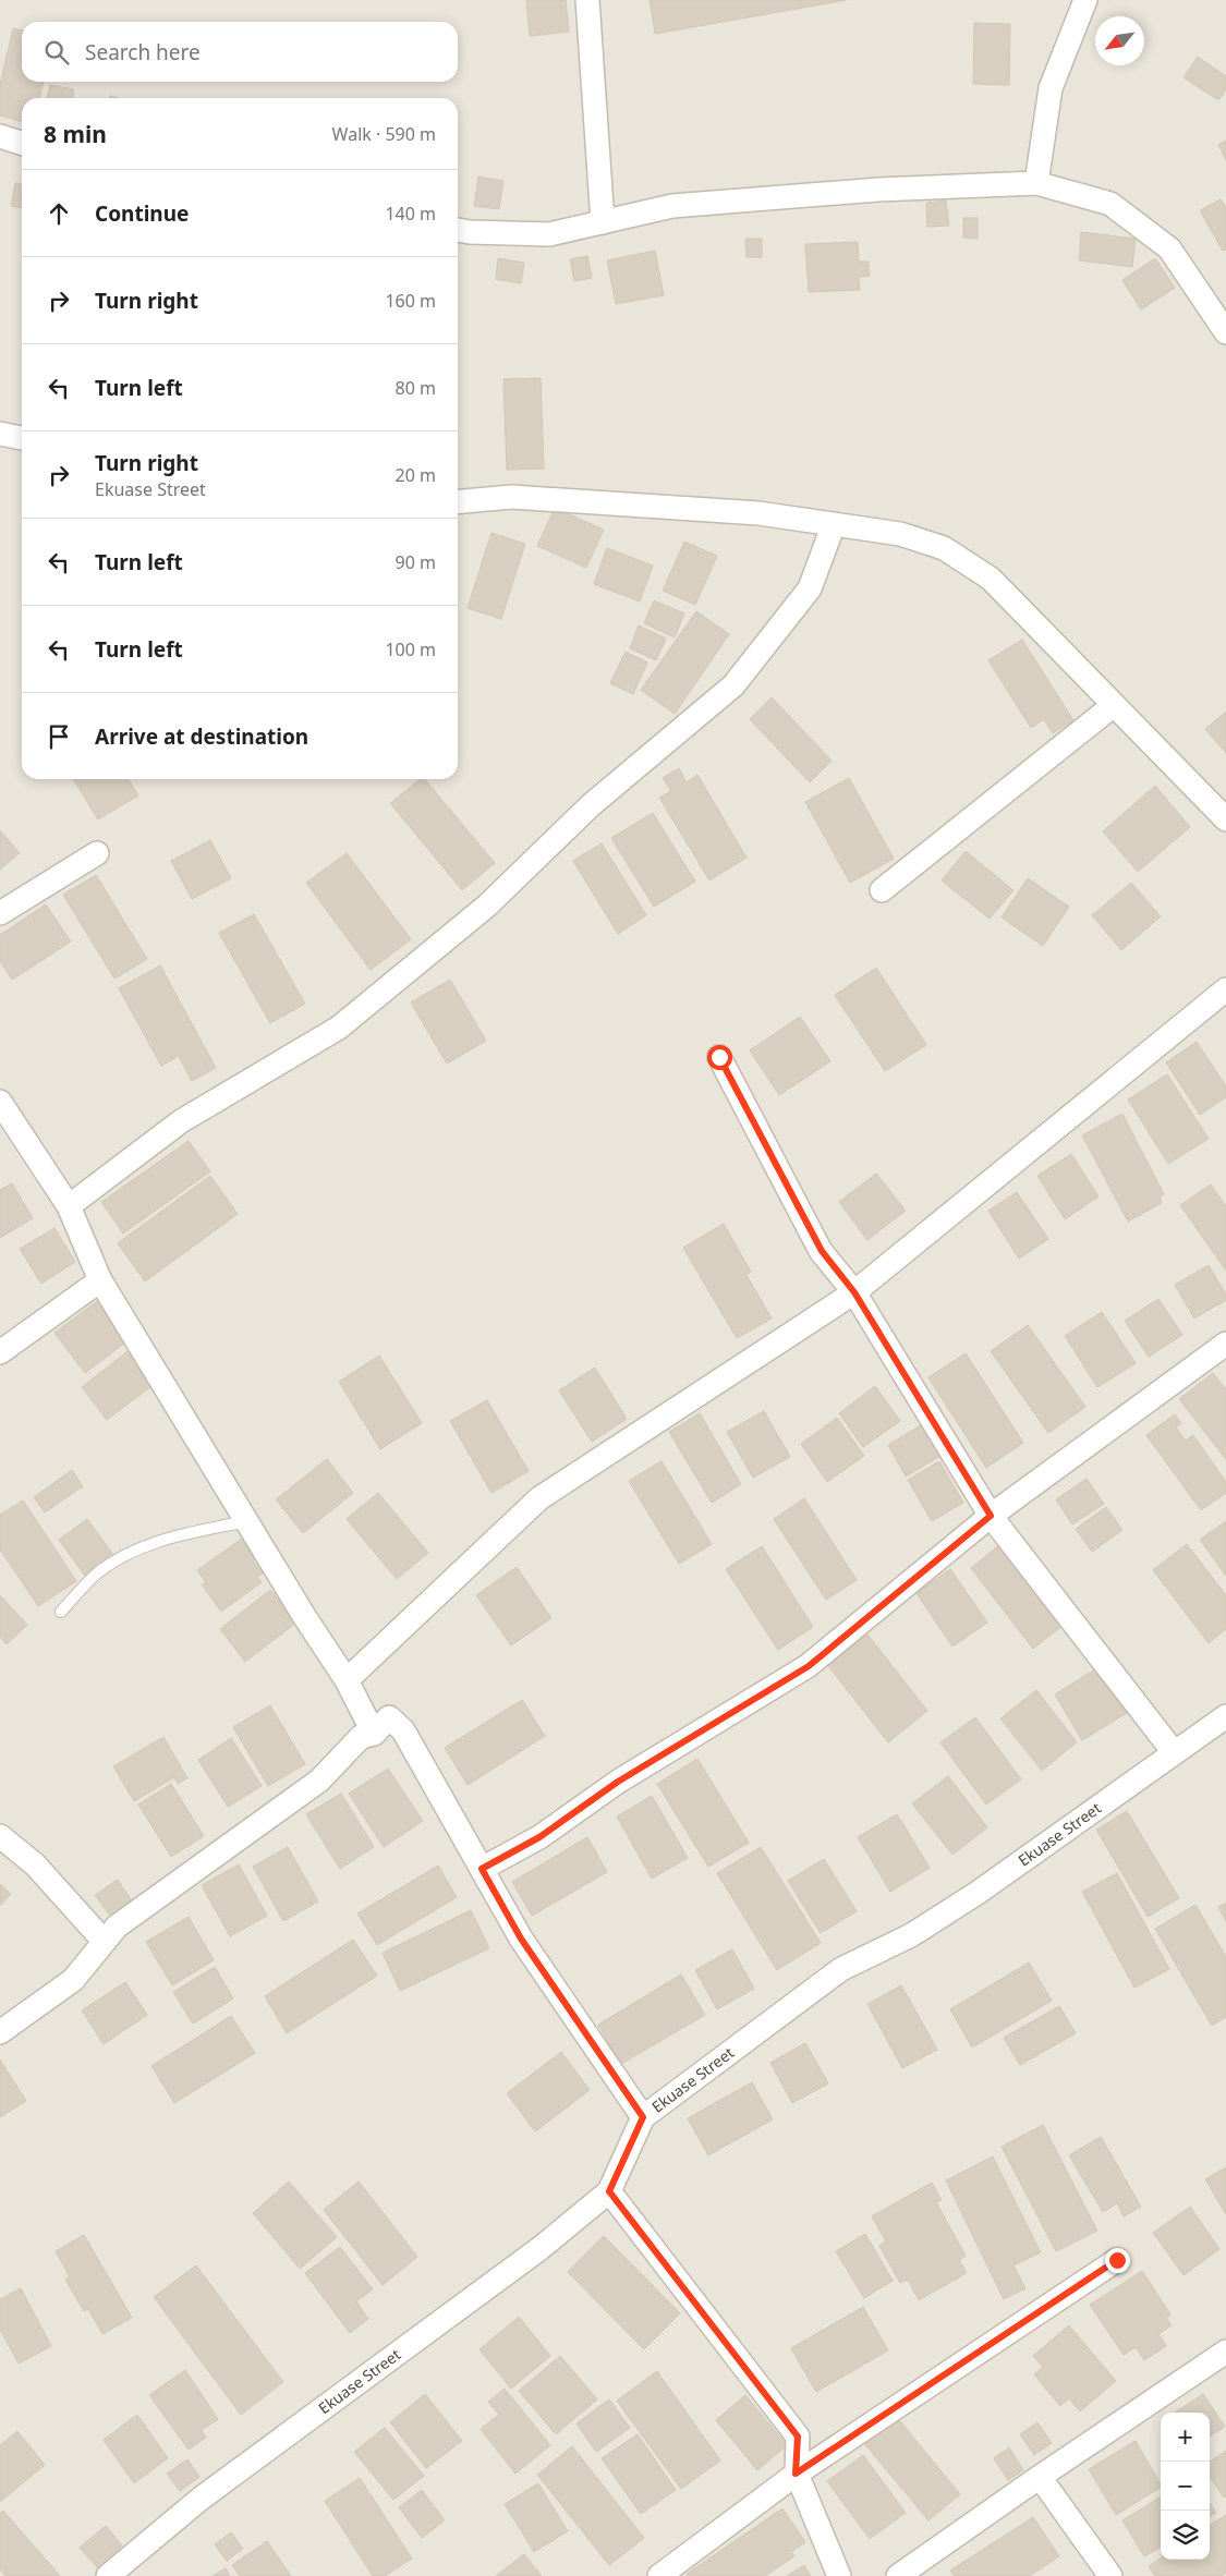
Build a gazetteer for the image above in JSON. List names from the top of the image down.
{
  "streets": {
    "street": ["Ekuase Street"]
  },
  "north": "bottom left",
  "page": {
    "search": "Search here",
    "heading": ["8 min", "Walk · 590 m"],
    "list": [
      ["Continue", "140 m"],
      ["Turn right", "160 m"],
      ["Turn left", "80 m"],
      ["Turn right", "Ekuase Street", "20 m"],
      ["Turn left", "90 m"],
      ["Turn left", "100 m"],
      "Arrive at destination"
    ],
    "map_buttons": ["+", "−"]
  }
}
